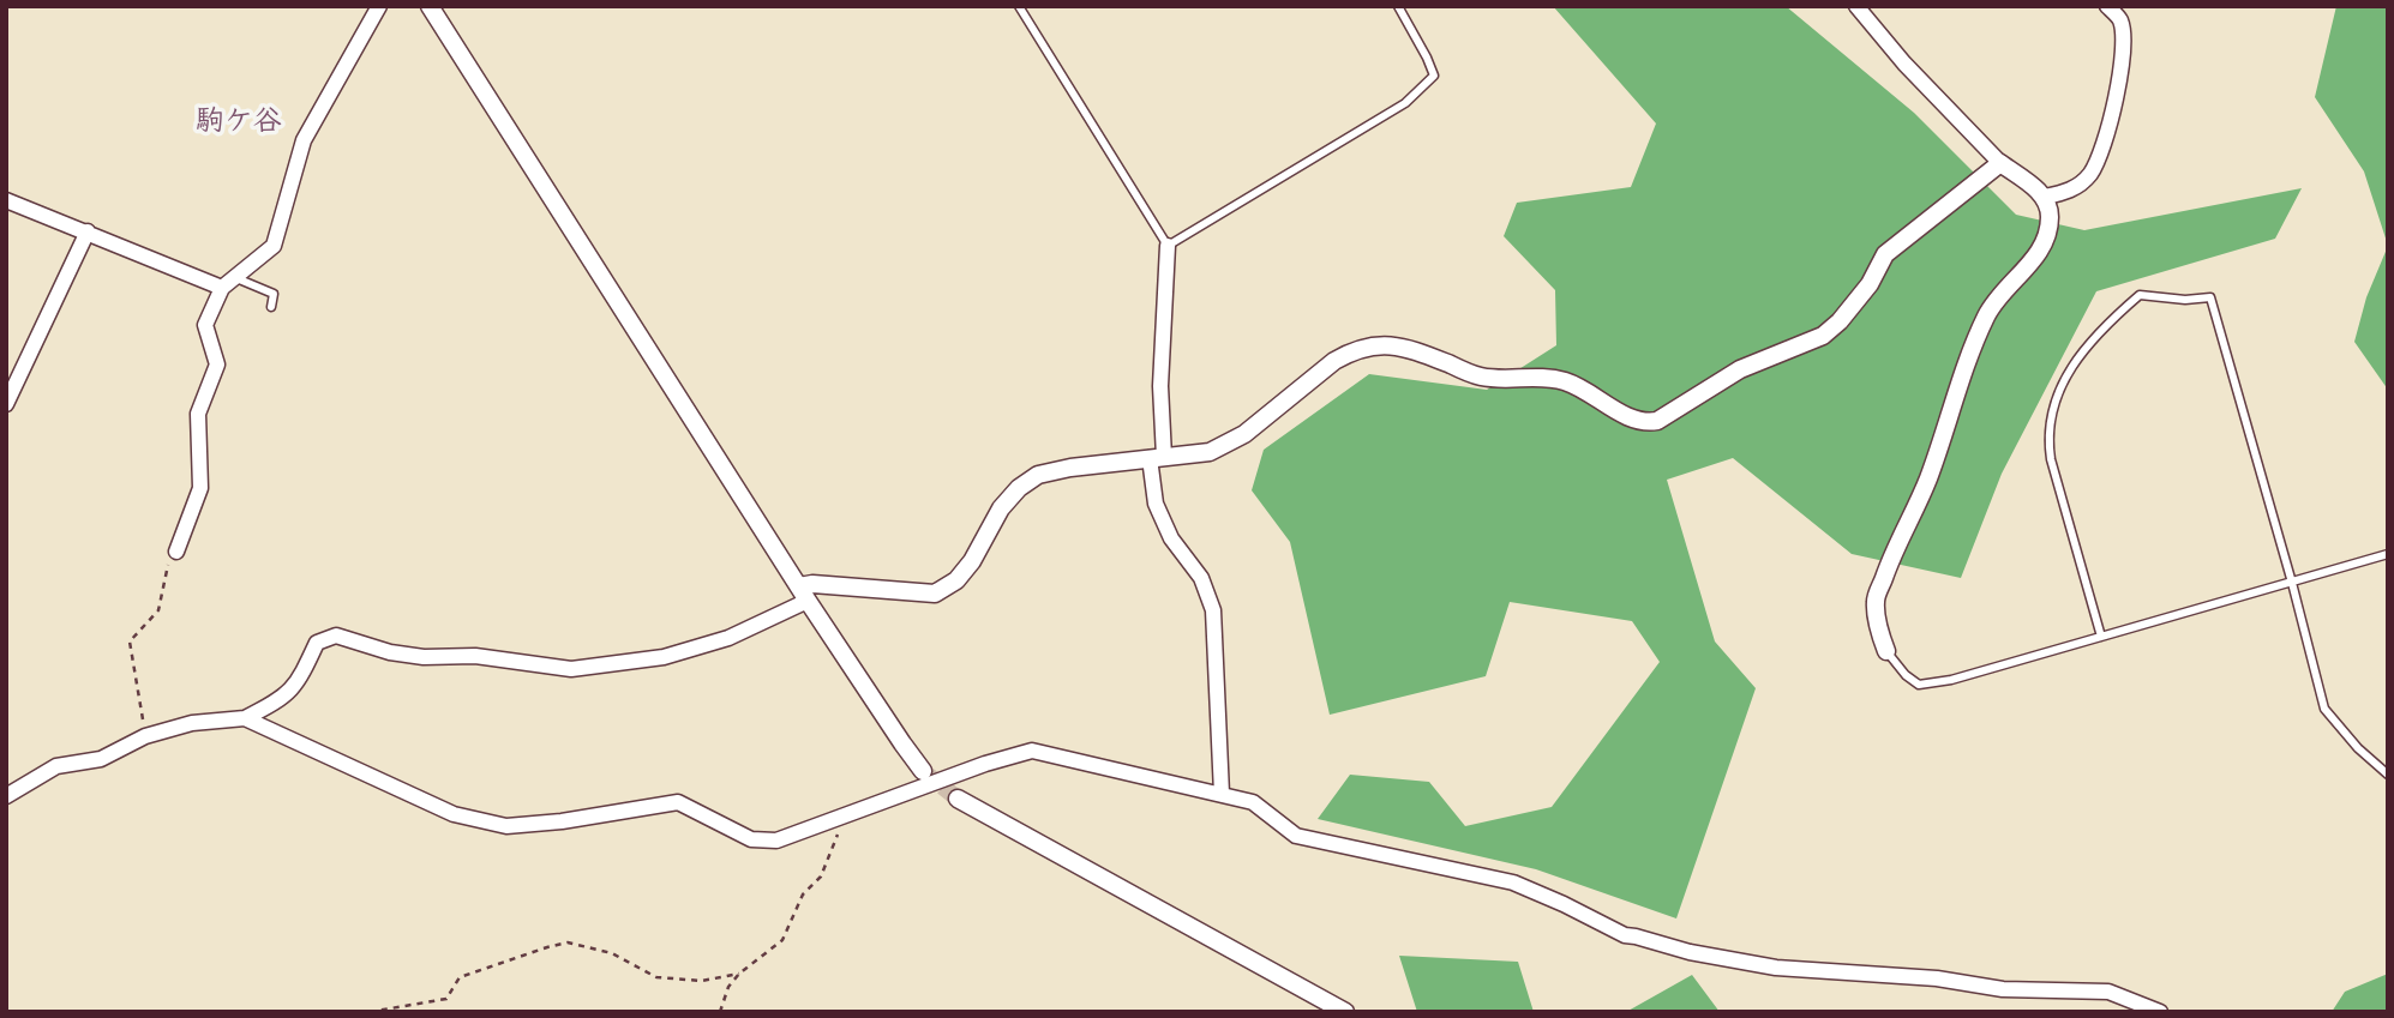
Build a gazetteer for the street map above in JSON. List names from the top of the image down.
{
  "districts": ["駒ケ谷"]
}
